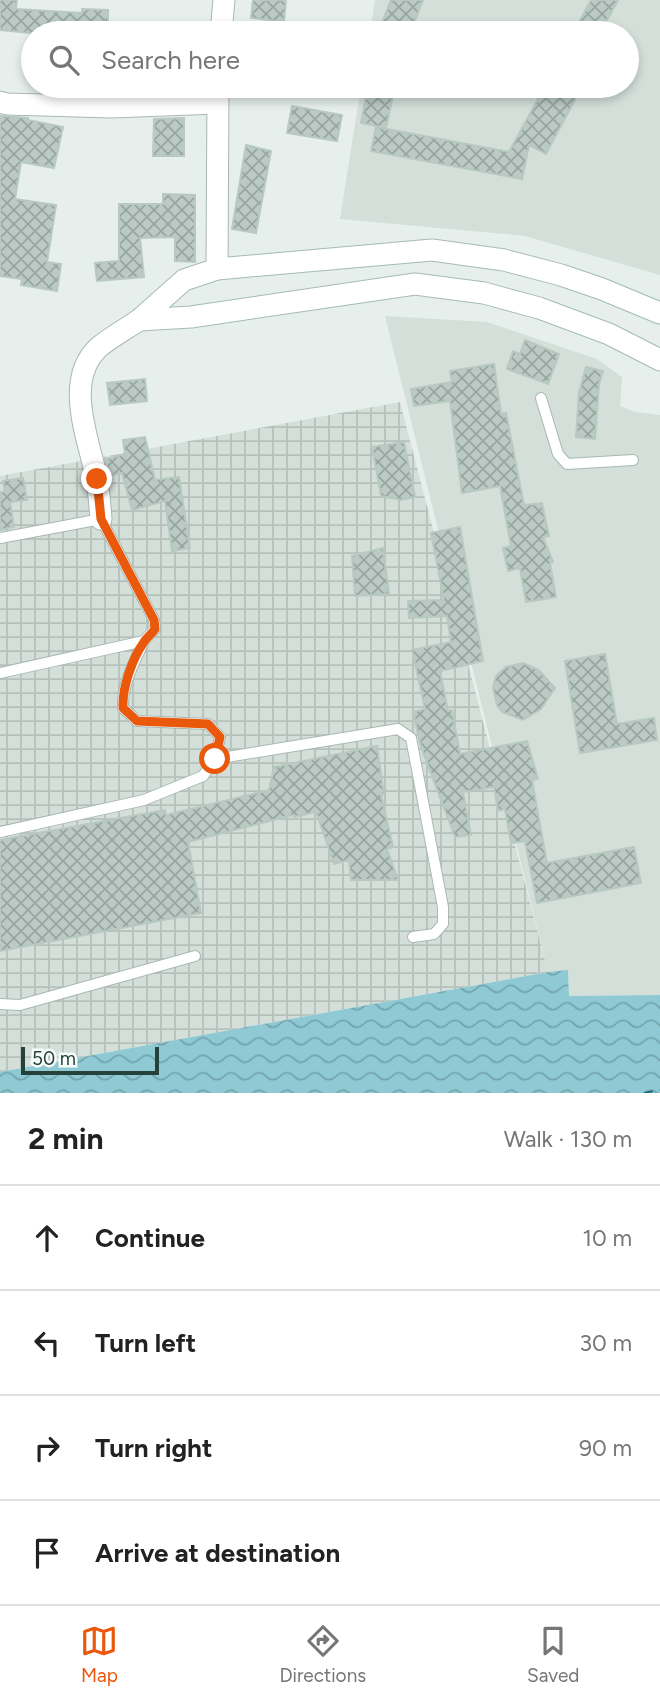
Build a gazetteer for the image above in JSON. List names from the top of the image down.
{
  "scale_bar": "50 m",
  "page": {
    "search": "Search here",
    "scale": "50 m",
    "heading": ["2 min", "Walk · 130 m"],
    "list": [
      ["Continue", "10 m"],
      ["Turn left", "30 m"],
      ["Turn right", "90 m"],
      "Arrive at destination"
    ],
    "nav": ["Map", "Directions", "Saved"]
  }
}
